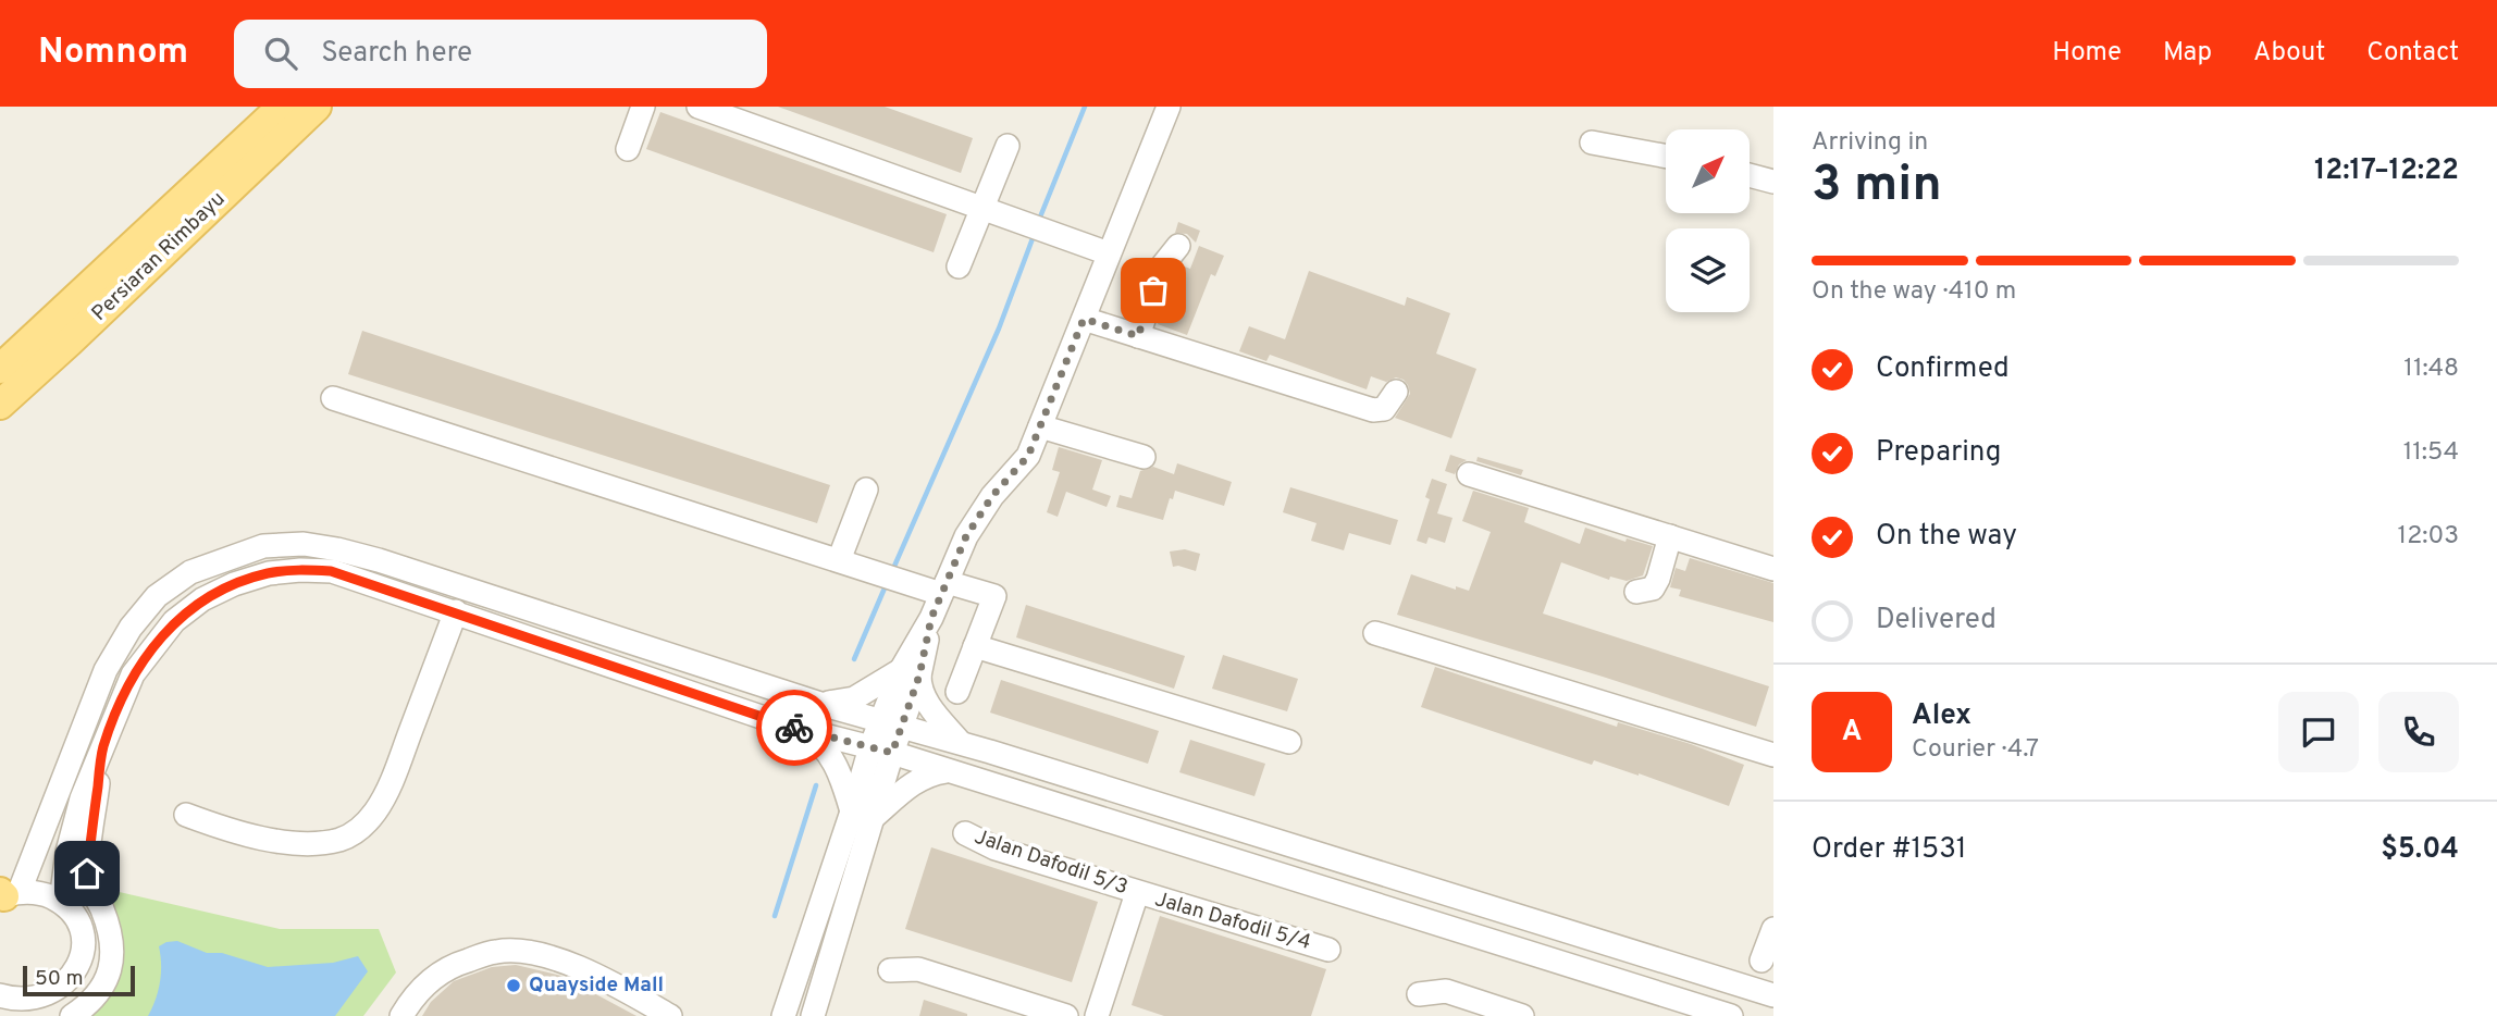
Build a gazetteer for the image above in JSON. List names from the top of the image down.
{
  "streets": {
    "main road": ["Persiaran Rimbayu"],
    "street": ["Jalan Dafodil 5/3", "Jalan Dafodil 5/4"]
  },
  "crossings": [
    ["Jalan Dafodil 5/3", "Jalan Dafodil 5/4"]
  ],
  "places": ["Quayside Mall"],
  "scale_bar": "50 m",
  "north": "top right",
  "page": {
    "header": "Nomnom",
    "search": "Search here",
    "nav": [
      "Home",
      "Map",
      "About",
      "Contact"
    ],
    "heading": ["3 min", "Arriving in", "12:17–12:22"],
    "panel": [
      "Alex",
      "Courier · 4.7",
      "Order #1531",
      "$5.04"
    ],
    "bar": "On the way · 410 m",
    "list": [
      ["Confirmed", "11:48"],
      ["Preparing", "11:54"],
      ["On the way", "12:03"],
      "Delivered"
    ],
    "round": "A",
    "scale": "50 m"
  }
}
